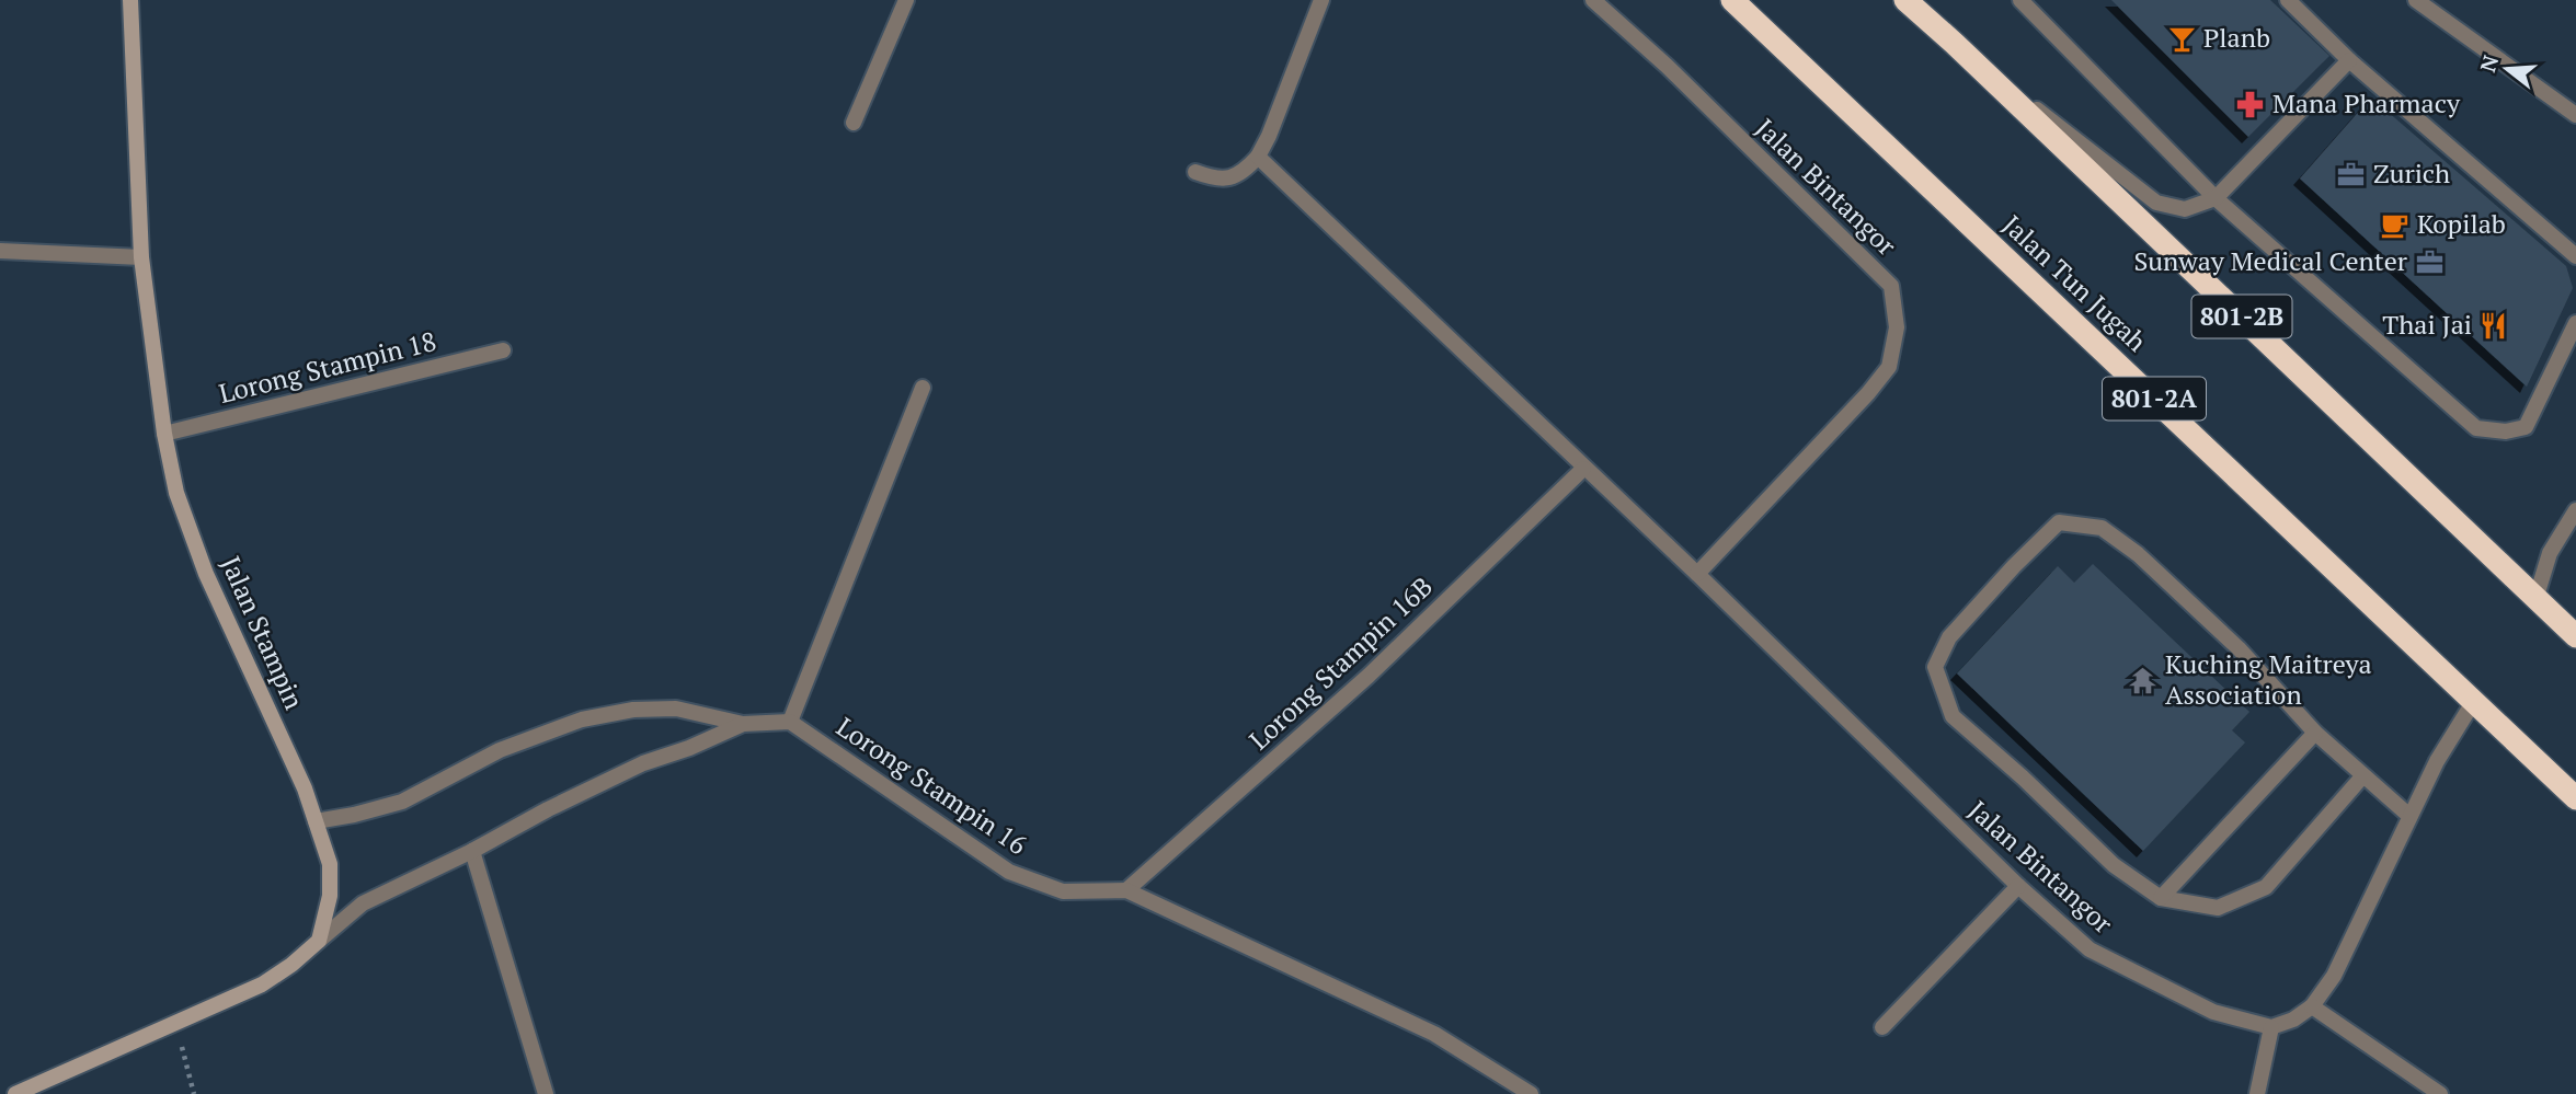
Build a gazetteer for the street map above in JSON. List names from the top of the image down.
{
  "streets": {
    "highway": ["Jalan Tun Jugah", "801-2B", "801-2A"],
    "street": [
      "Jalan Bintangor",
      "Lorong Stampin 18",
      "Jalan Stampin",
      "Lorong Stampin 16B",
      "Lorong Stampin 16"
    ]
  },
  "crossings": [
    ["Jalan Bintangor", "Lorong Stampin 16B"],
    ["Lorong Stampin 18", "Jalan Stampin"],
    ["Lorong Stampin 16B", "Lorong Stampin 16"]
  ],
  "places": {
    "bar": ["Planb"],
    "pharmacy": ["Mana Pharmacy"],
    "office": ["Zurich", "Sunway Medical Center"],
    "cafe": ["Kopilab"],
    "restaurant": ["Thai Jai"],
    "temple": ["Kuching Maitreya Association"]
  },
  "north": "left"
}
